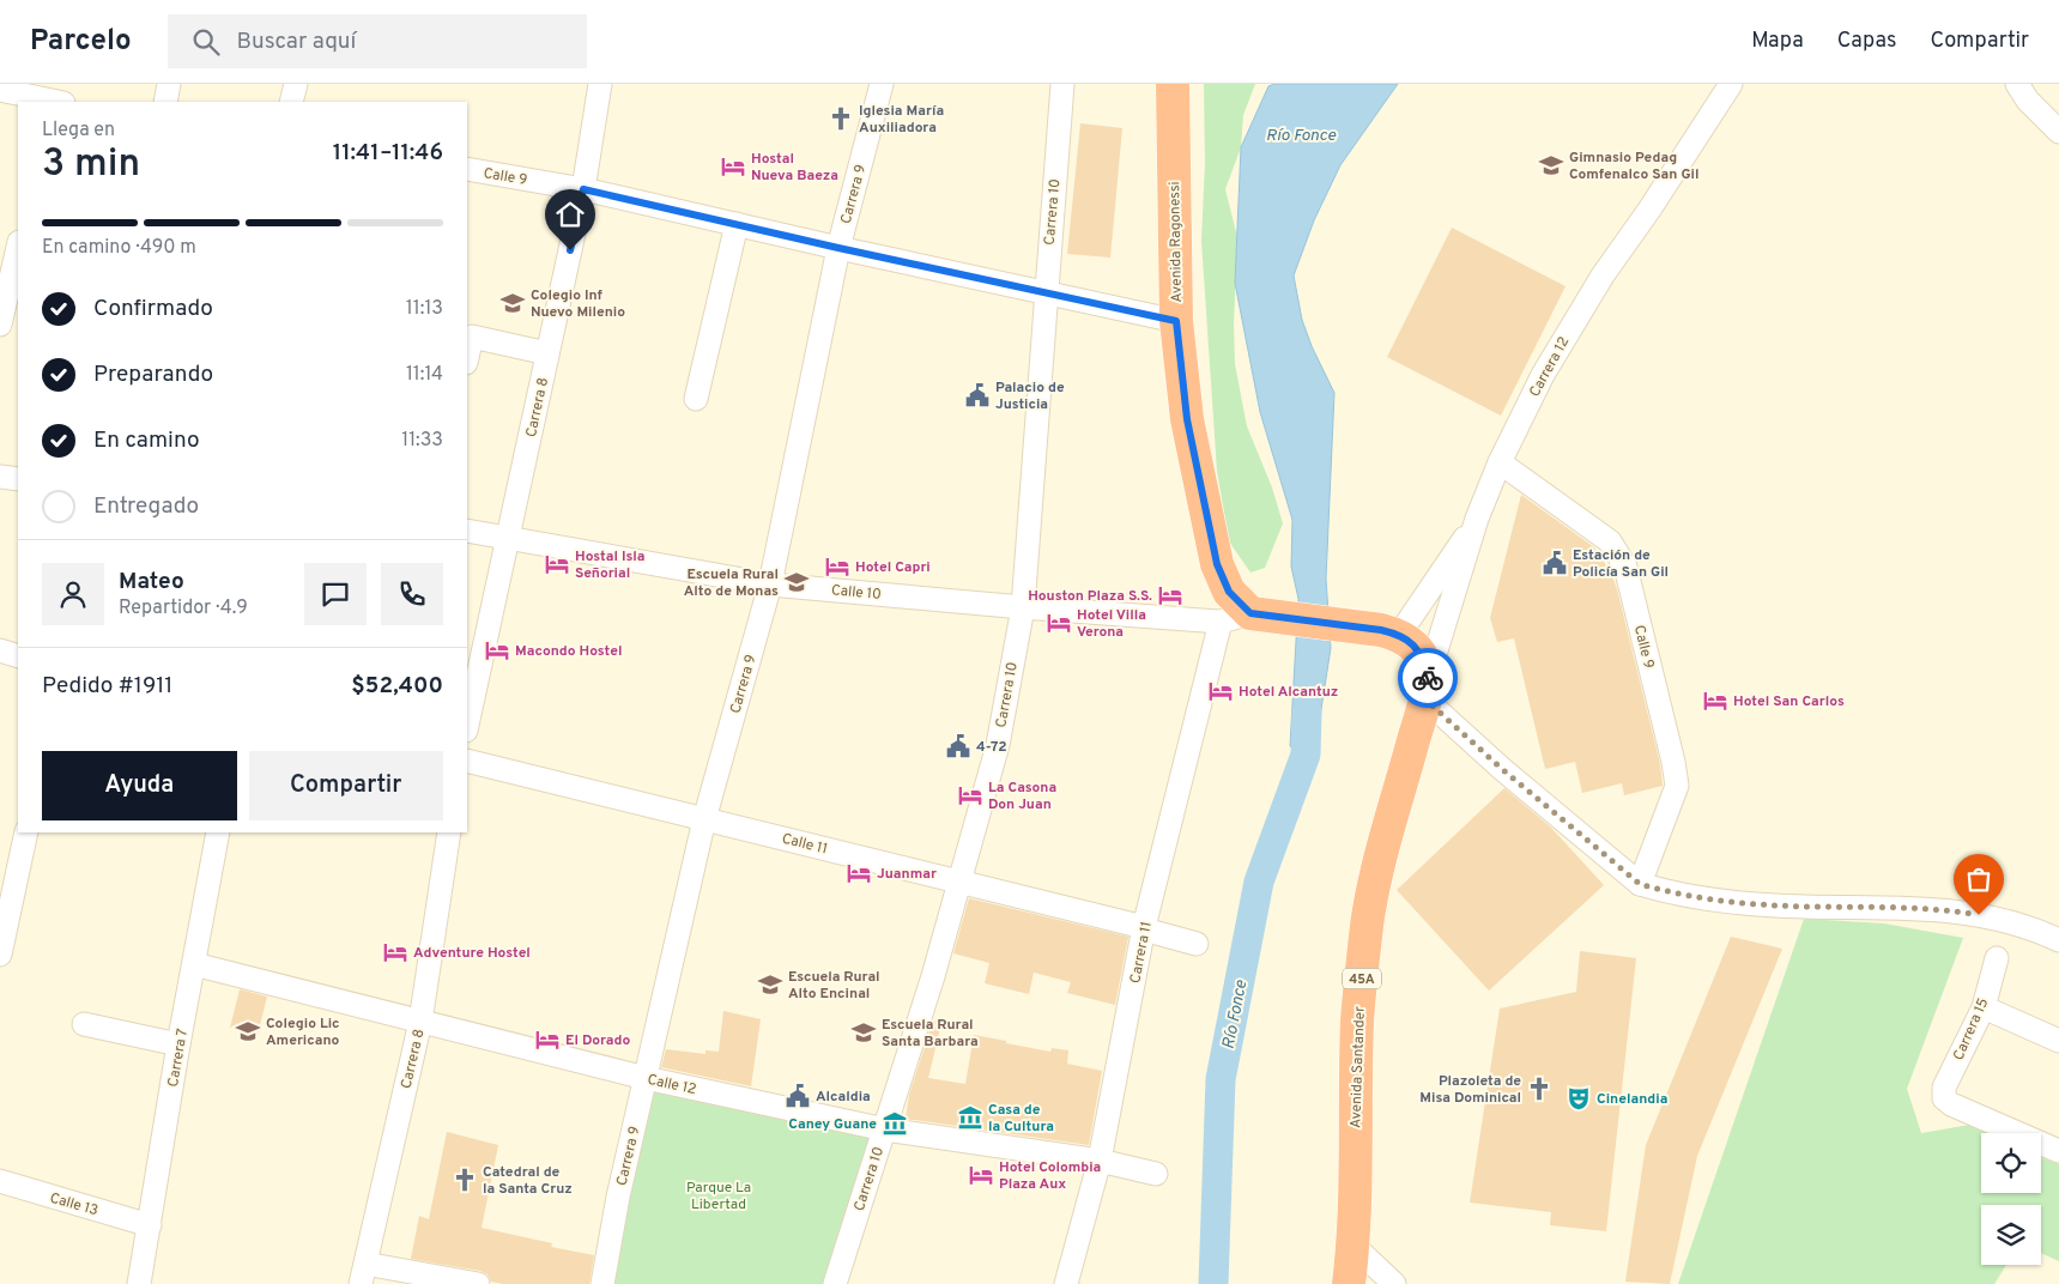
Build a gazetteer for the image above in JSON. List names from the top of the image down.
{
  "streets": {
    "highway": ["Avenida Ragonessi", "45A", "Avenida Santander"],
    "street": [
      "Calle 9",
      "Carrera 9",
      "Carrera 10",
      "Carrera 12",
      "Carrera 8",
      "Calle 10",
      "Calle 11",
      "Carrera 11",
      "Carrera 15",
      "Carrera 7",
      "Calle 12",
      "Calle 13"
    ]
  },
  "crossings": [
    ["Calle 9", "Carrera 9"],
    ["Calle 9", "Carrera 10"],
    ["Calle 9", "Avenida Ragonessi"],
    ["Calle 9", "Carrera 12"],
    ["Calle 9", "Carrera 8"],
    ["Carrera 9", "Calle 10"],
    ["Carrera 9", "Calle 11"],
    ["Carrera 9", "Calle 12"],
    ["Carrera 10", "Calle 10"],
    ["Carrera 10", "Calle 11"],
    ["Carrera 10", "Calle 12"],
    ["Avenida Ragonessi", "Calle 10"],
    ["Avenida Ragonessi", "Carrera 11"],
    ["Carrera 12", "Avenida Santander"],
    ["Carrera 8", "Calle 10"],
    ["Carrera 8", "Calle 12"],
    ["Calle 10", "Carrera 11"],
    ["Calle 11", "Carrera 11"],
    ["Carrera 11", "Calle 12"],
    ["Carrera 7", "Calle 12"],
    ["Carrera 7", "Calle 13"]
  ],
  "water": ["Río Fonce"],
  "parks": ["Parque La Libertad"],
  "places": {
    "church": ["Iglesia María Auxiliadora", "Plazoleta de Misa Dominical", "Catedral de la Santa Cruz"],
    "school or university": [
      "Gimnasio Pedag Comfenalco San Gil",
      "Colegio Inf Nuevo Milenio",
      "Escuela Rural Alto de Monas",
      "Escuela Rural Alto Encinal",
      "Colegio Lic Americano",
      "Escuela Rural Santa Barbara"
    ],
    "hotel": [
      "Hostal Nueva Baeza",
      "Hostal Isla Señorial",
      "Hotel Capri",
      "Houston Plaza S.S.",
      "Hotel Villa Verona",
      "Macondo Hostel",
      "Hotel Alcantuz",
      "Hotel San Carlos",
      "La Casona Don Juan",
      "Juanmar",
      "Adventure Hostel",
      "El Dorado",
      "Hotel Colombia Plaza Aux"
    ],
    "public building": [
      "Palacio de Justicia",
      "Estación de Policía San Gil",
      "4-72",
      "Alcaldia"
    ],
    "theatre": ["Cinelandia"],
    "museum": ["Casa de la Cultura", "Caney Guane"]
  },
  "page": {
    "header": "Parcelo",
    "search": "Buscar aquí",
    "nav": ["Mapa", "Capas", "Compartir"],
    "heading": ["3 min", "Llega en", "11:41–11:46"],
    "panel": [
      "Mateo",
      "Repartidor · 4.9",
      "Pedido #1911",
      "$52,400"
    ],
    "bar": "En camino · 490 m",
    "list": [
      ["Confirmado", "11:13"],
      ["Preparando", "11:14"],
      ["En camino", "11:33"],
      "Entregado"
    ],
    "buttons": ["Ayuda", "Compartir"]
  }
}
